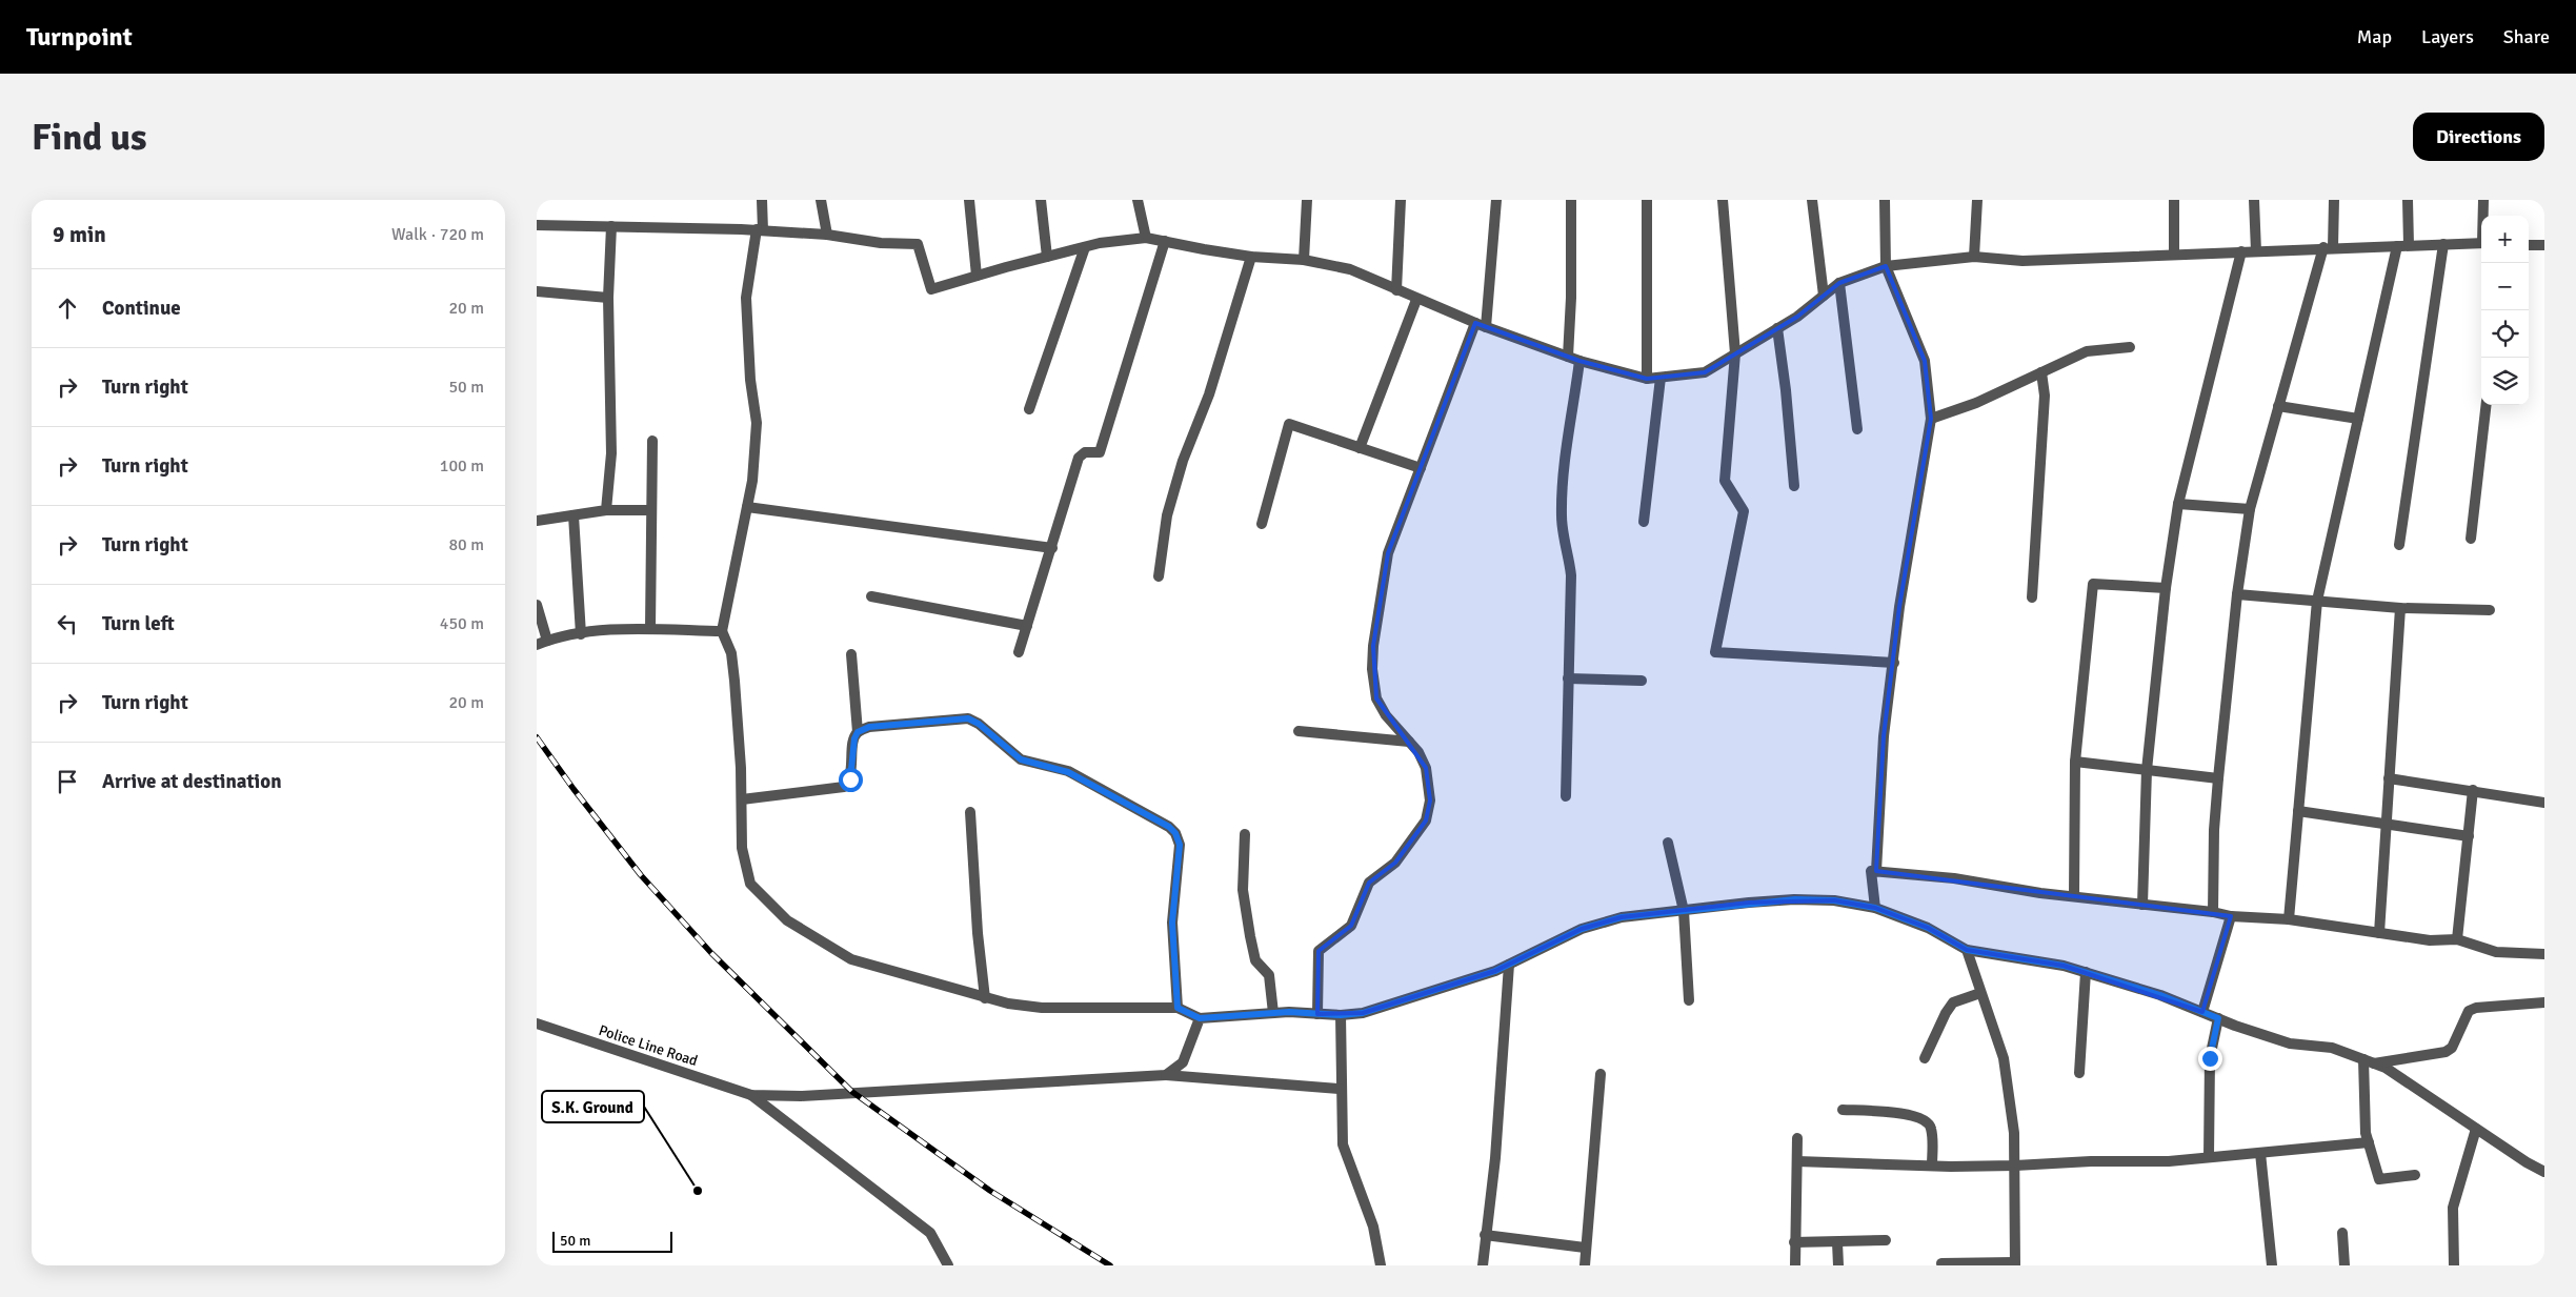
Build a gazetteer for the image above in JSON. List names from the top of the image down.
{
  "streets": {
    "street": ["Police Line Road"]
  },
  "places": ["S.K. Ground"],
  "scale_bar": "50 m",
  "page": {
    "header": "Turnpoint",
    "nav": ["Map", "Layers", "Share"],
    "buttons": "Directions",
    "title": "Find us",
    "heading": ["9 min", "Walk · 720 m"],
    "map_buttons": ["+", "−"],
    "list": [
      ["Continue", "20 m"],
      ["Turn right", "50 m"],
      ["Turn right", "100 m"],
      ["Turn right", "80 m"],
      ["Turn left", "450 m"],
      ["Turn right", "20 m"],
      "Arrive at destination"
    ],
    "scale": "50 m"
  }
}
